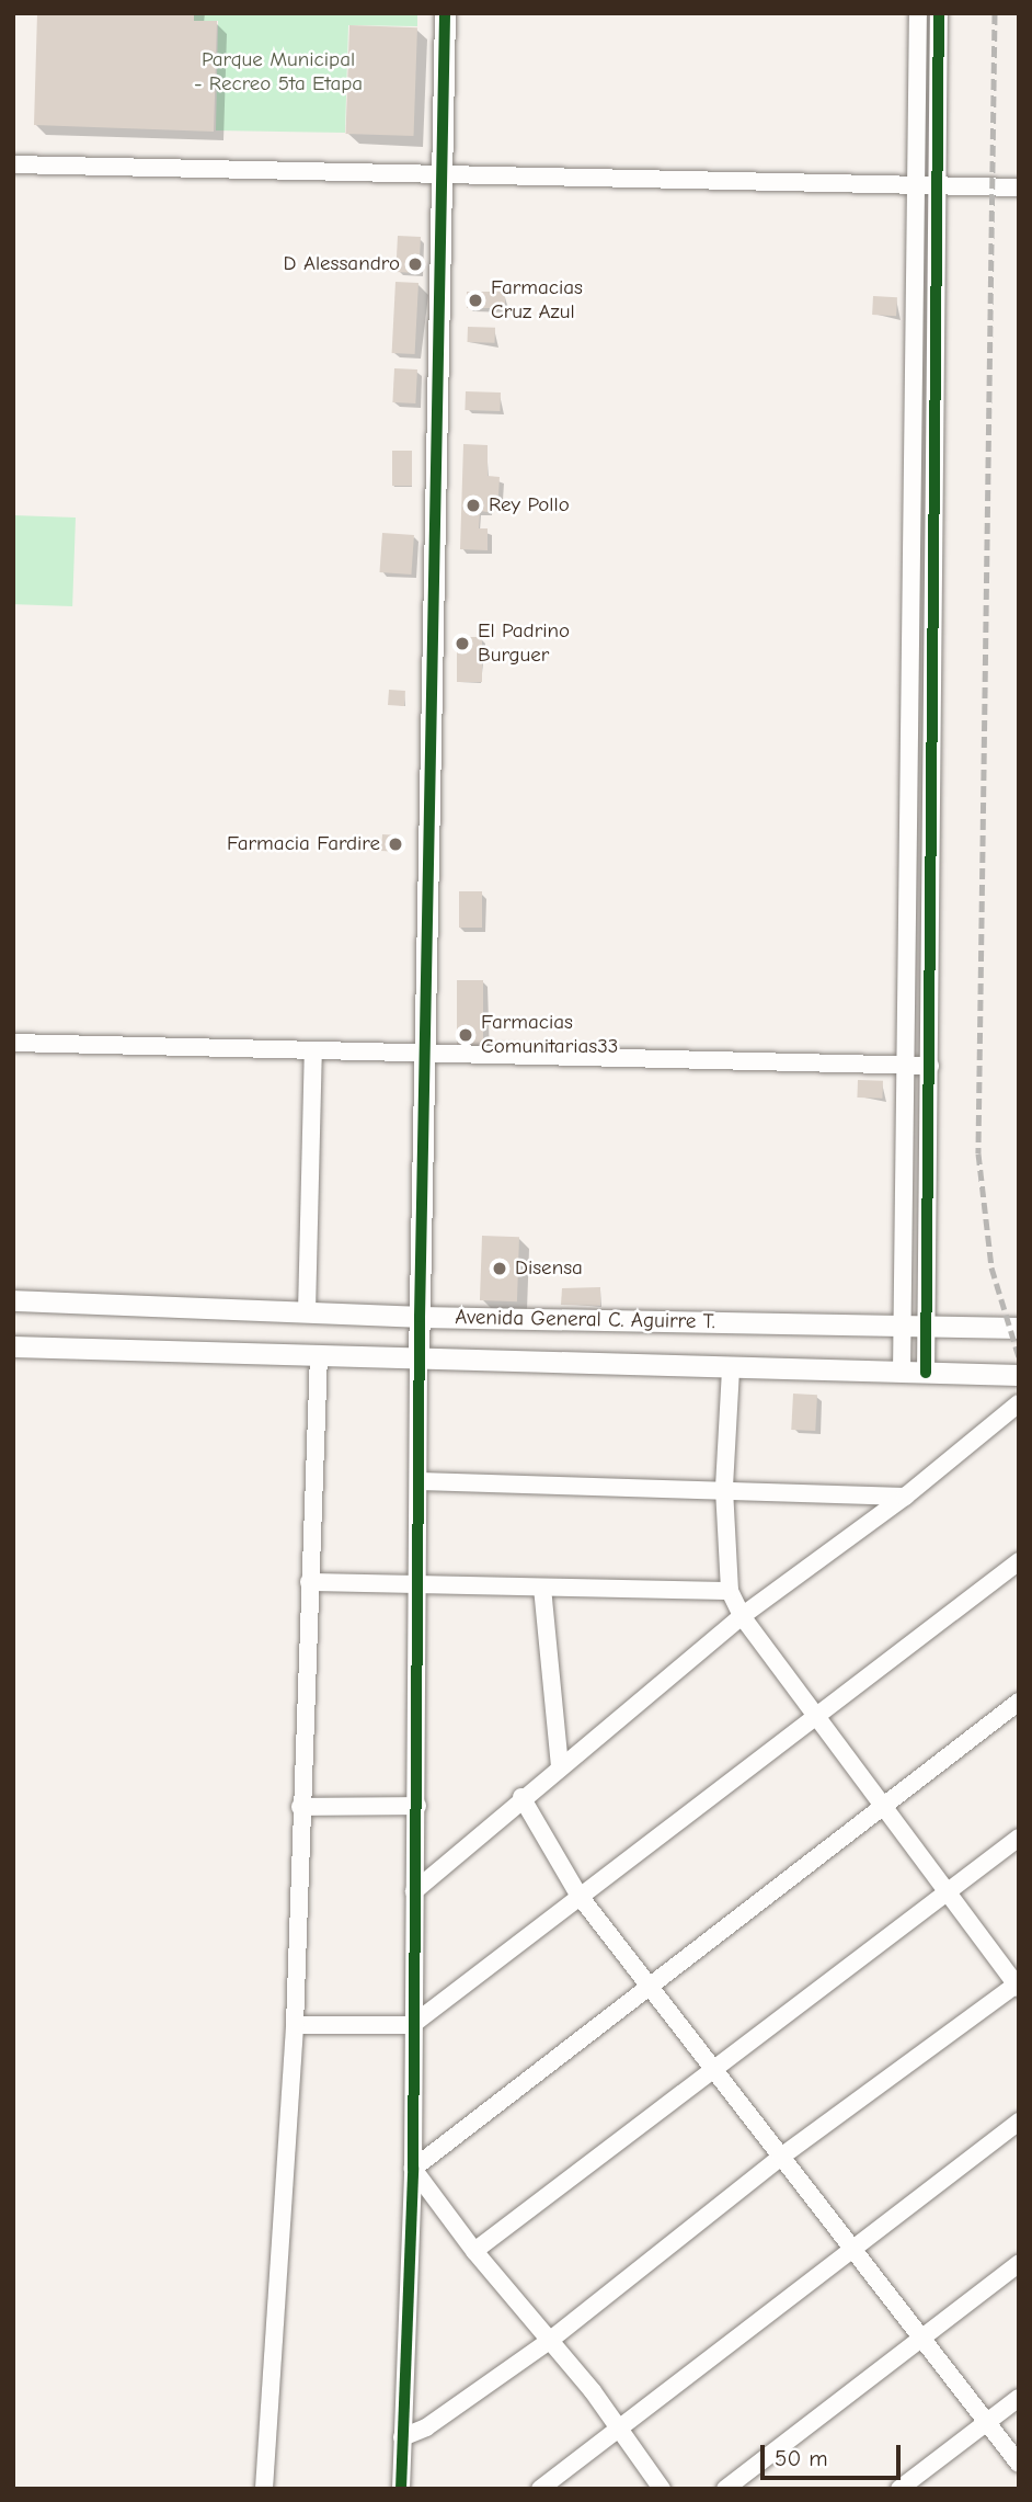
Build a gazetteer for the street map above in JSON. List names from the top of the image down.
{
  "streets": {
    "street": ["Avenida General C. Aguirre T."]
  },
  "parks": ["Parque Municipal - Recreo 5ta Etapa"],
  "places": [
    "D Alessandro",
    "Farmacias Cruz Azul",
    "Rey Pollo",
    "El Padrino Burguer",
    "Farmacia Fardire",
    "Farmacias Comunitarias33",
    "Disensa"
  ],
  "scale_bar": "50 m"
}
